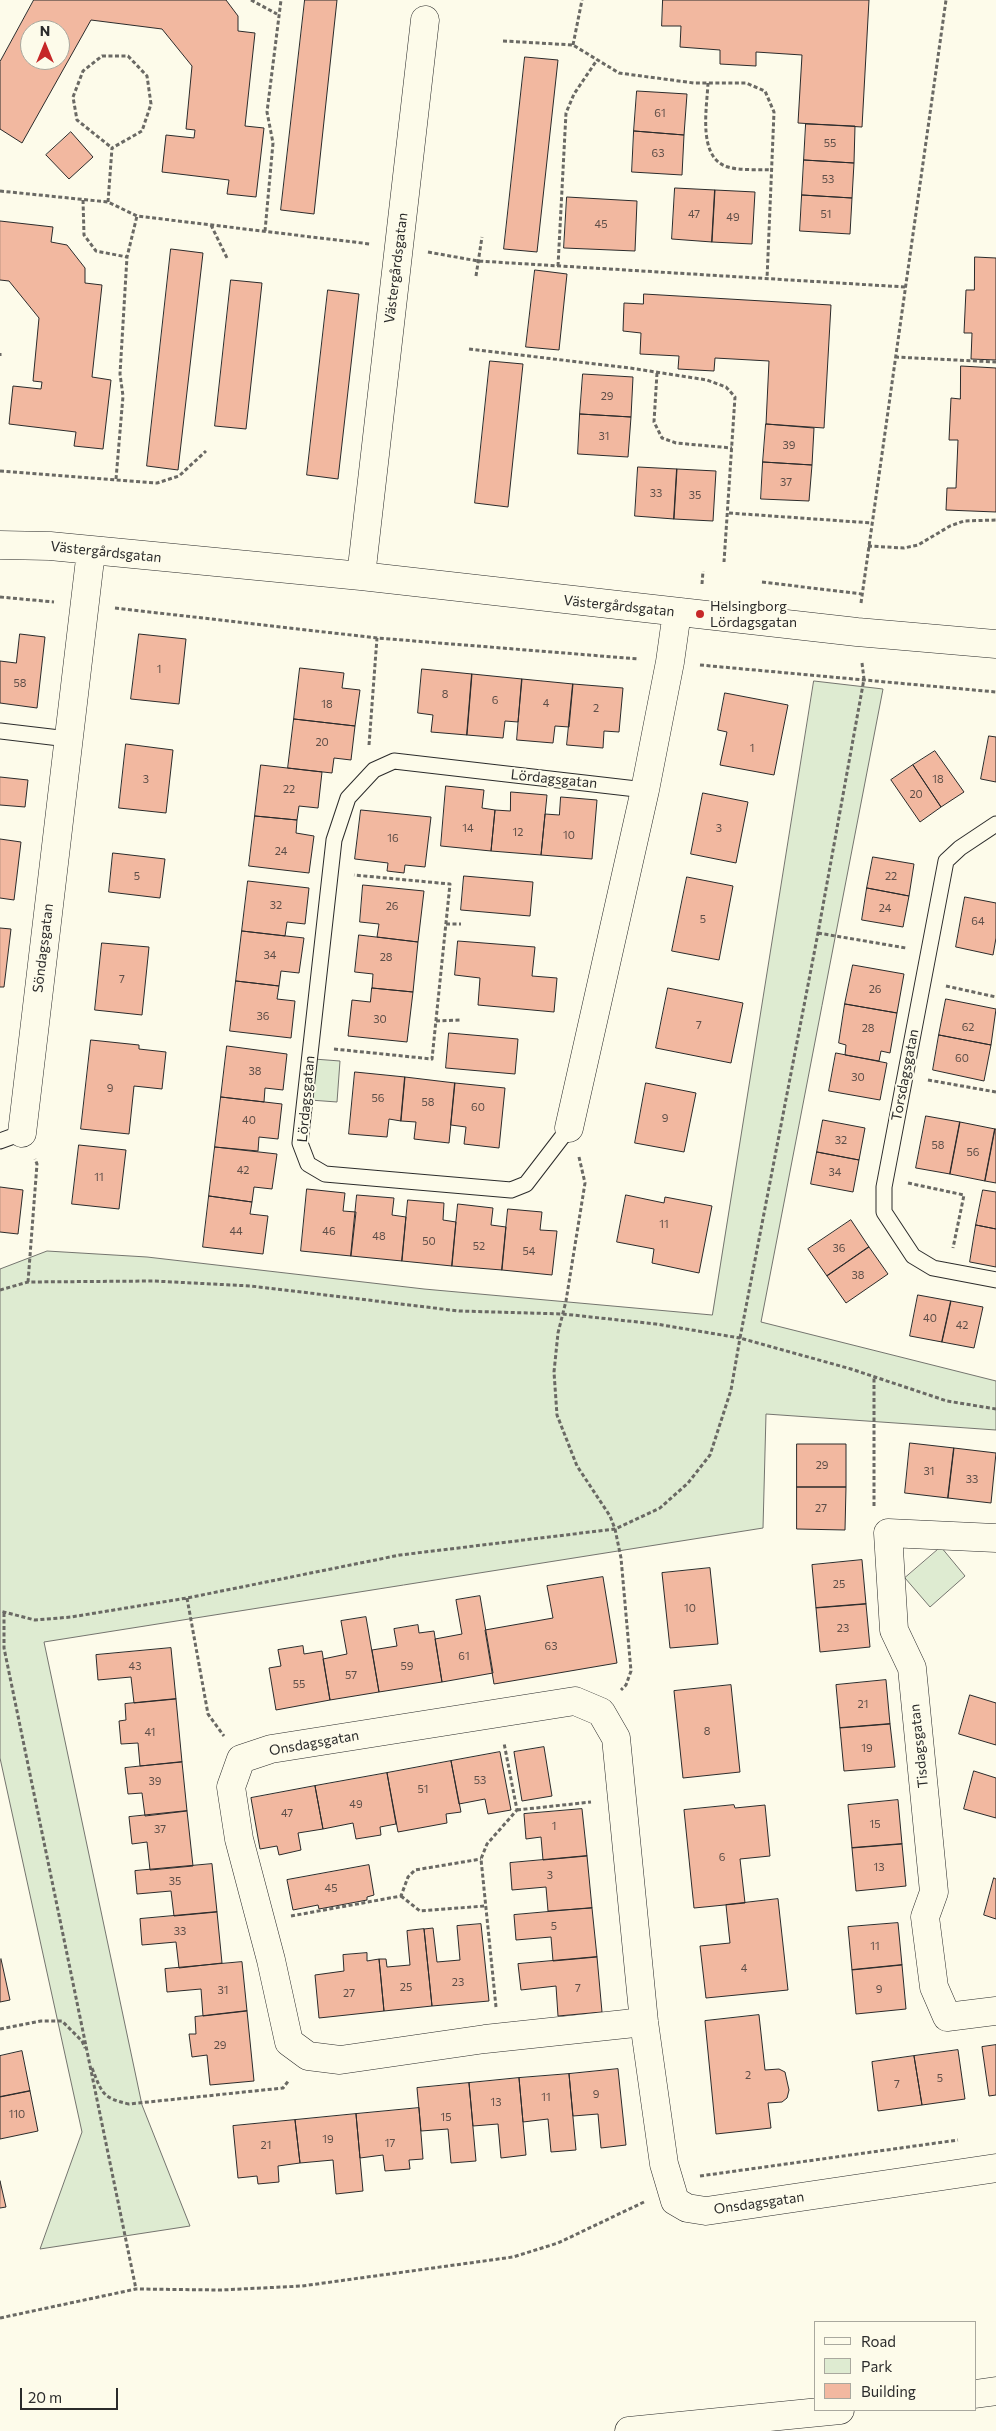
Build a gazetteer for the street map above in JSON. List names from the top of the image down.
{
  "streets": {
    "street": [
      "Västergårdsgatan",
      "Lördagsgatan",
      "Söndagsgatan",
      "Onsdagsgatan",
      "Tisdagsgatan"
    ],
    "lane": ["Torsdagsgatan"]
  },
  "crossings": [
    ["Västergårdsgatan", "Lördagsgatan"],
    ["Västergårdsgatan", "Söndagsgatan"]
  ],
  "places": ["Helsingborg Lördagsgatan"],
  "house_numbers": [
    "61",
    "55",
    "63",
    "53",
    "47",
    "51",
    "49",
    "45",
    "29",
    "31",
    "39",
    "37",
    "33",
    "35",
    "1",
    "58",
    "8",
    "6",
    "4",
    "18",
    "2",
    "20",
    "1",
    "3",
    "18",
    "22",
    "20",
    "14",
    "3",
    "12",
    "10",
    "16",
    "24",
    "5",
    "22",
    "32",
    "26",
    "24",
    "5",
    "64",
    "34",
    "28",
    "7",
    "26",
    "36",
    "30",
    "7",
    "62",
    "28",
    "60",
    "38",
    "30",
    "9",
    "56",
    "58",
    "60",
    "9",
    "40",
    "32",
    "58",
    "56",
    "42",
    "34",
    "11",
    "11",
    "44",
    "46",
    "48",
    "50",
    "52",
    "36",
    "54",
    "38",
    "40",
    "42",
    "29",
    "31",
    "33",
    "27",
    "25",
    "10",
    "23",
    "63",
    "61",
    "43",
    "59",
    "57",
    "55",
    "21",
    "8",
    "41",
    "19",
    "53",
    "39",
    "51",
    "49",
    "47",
    "15",
    "1",
    "37",
    "6",
    "13",
    "3",
    "35",
    "45",
    "5",
    "33",
    "11",
    "4",
    "23",
    "25",
    "7",
    "9",
    "31",
    "27",
    "29",
    "2",
    "5",
    "7",
    "9",
    "11",
    "13",
    "110",
    "15",
    "19",
    "17",
    "21"
  ],
  "legend": ["Road", "Park", "Building"],
  "scale_bar": "20 m",
  "north": "top"
}
